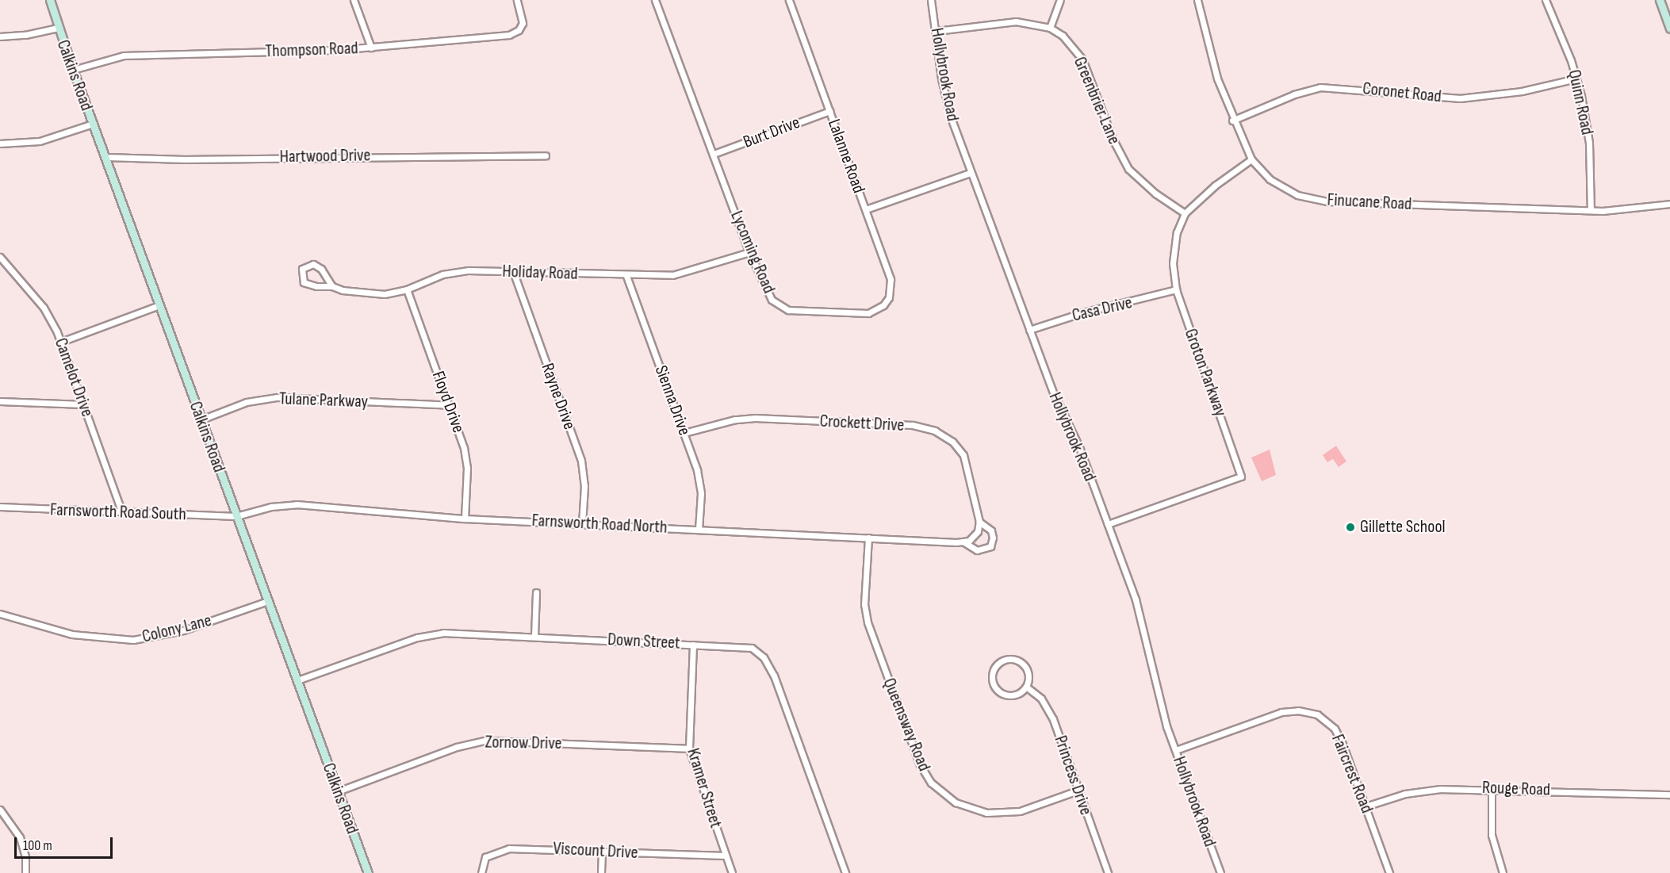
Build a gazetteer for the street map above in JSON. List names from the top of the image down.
{
  "streets": {
    "main road": ["Calkins Road"],
    "street": [
      "Thompson Road",
      "Hollybrook Road",
      "Coronet Road",
      "Greenbrier Lane",
      "Quinn Road",
      "Burt Drive",
      "Hartwood Drive",
      "Lalanne Road",
      "Finucane Road",
      "Lycoming Road",
      "Holiday Road",
      "Casa Drive",
      "Groton Parkway",
      "Camelot Drive",
      "Rayne Drive",
      "Tulane Parkway",
      "Sienna Drive",
      "Floyd Drive",
      "Crockett Drive",
      "Farnsworth Road South",
      "Farnsworth Road North",
      "Colony Lane",
      "Down Street",
      "Queensway Road",
      "Zornow Drive",
      "Faircrest Road",
      "Princess Drive",
      "Kramer Street",
      "Rouge Road",
      "Viscount Drive"
    ]
  },
  "crossings": [
    ["Thompson Road", "Calkins Road"],
    ["Hollybrook Road", "Greenbrier Lane"],
    ["Hollybrook Road", "Lalanne Road"],
    ["Hollybrook Road", "Casa Drive"],
    ["Hollybrook Road", "Groton Parkway"],
    ["Hollybrook Road", "Faircrest Road"],
    ["Calkins Road", "Hartwood Drive"],
    ["Calkins Road", "Tulane Parkway"],
    ["Calkins Road", "Farnsworth Road South"],
    ["Calkins Road", "Farnsworth Road North"],
    ["Calkins Road", "Colony Lane"],
    ["Calkins Road", "Down Street"],
    ["Calkins Road", "Zornow Drive"],
    ["Coronet Road", "Quinn Road"],
    ["Coronet Road", "Finucane Road"],
    ["Greenbrier Lane", "Groton Parkway"],
    ["Quinn Road", "Finucane Road"],
    ["Burt Drive", "Lalanne Road"],
    ["Burt Drive", "Lycoming Road"],
    ["Lalanne Road", "Lycoming Road"],
    ["Lycoming Road", "Holiday Road"],
    ["Holiday Road", "Rayne Drive"],
    ["Holiday Road", "Sienna Drive"],
    ["Holiday Road", "Floyd Drive"],
    ["Casa Drive", "Groton Parkway"],
    ["Camelot Drive", "Farnsworth Road South"],
    ["Rayne Drive", "Farnsworth Road North"],
    ["Tulane Parkway", "Floyd Drive"],
    ["Sienna Drive", "Crockett Drive"],
    ["Sienna Drive", "Farnsworth Road North"],
    ["Floyd Drive", "Farnsworth Road North"],
    ["Crockett Drive", "Farnsworth Road North"],
    ["Farnsworth Road South", "Farnsworth Road North"],
    ["Farnsworth Road North", "Queensway Road"],
    ["Down Street", "Kramer Street"],
    ["Queensway Road", "Princess Drive"],
    ["Zornow Drive", "Kramer Street"],
    ["Faircrest Road", "Rouge Road"],
    ["Kramer Street", "Viscount Drive"]
  ],
  "places": ["Gillette School"],
  "scale_bar": "100 m"
}
